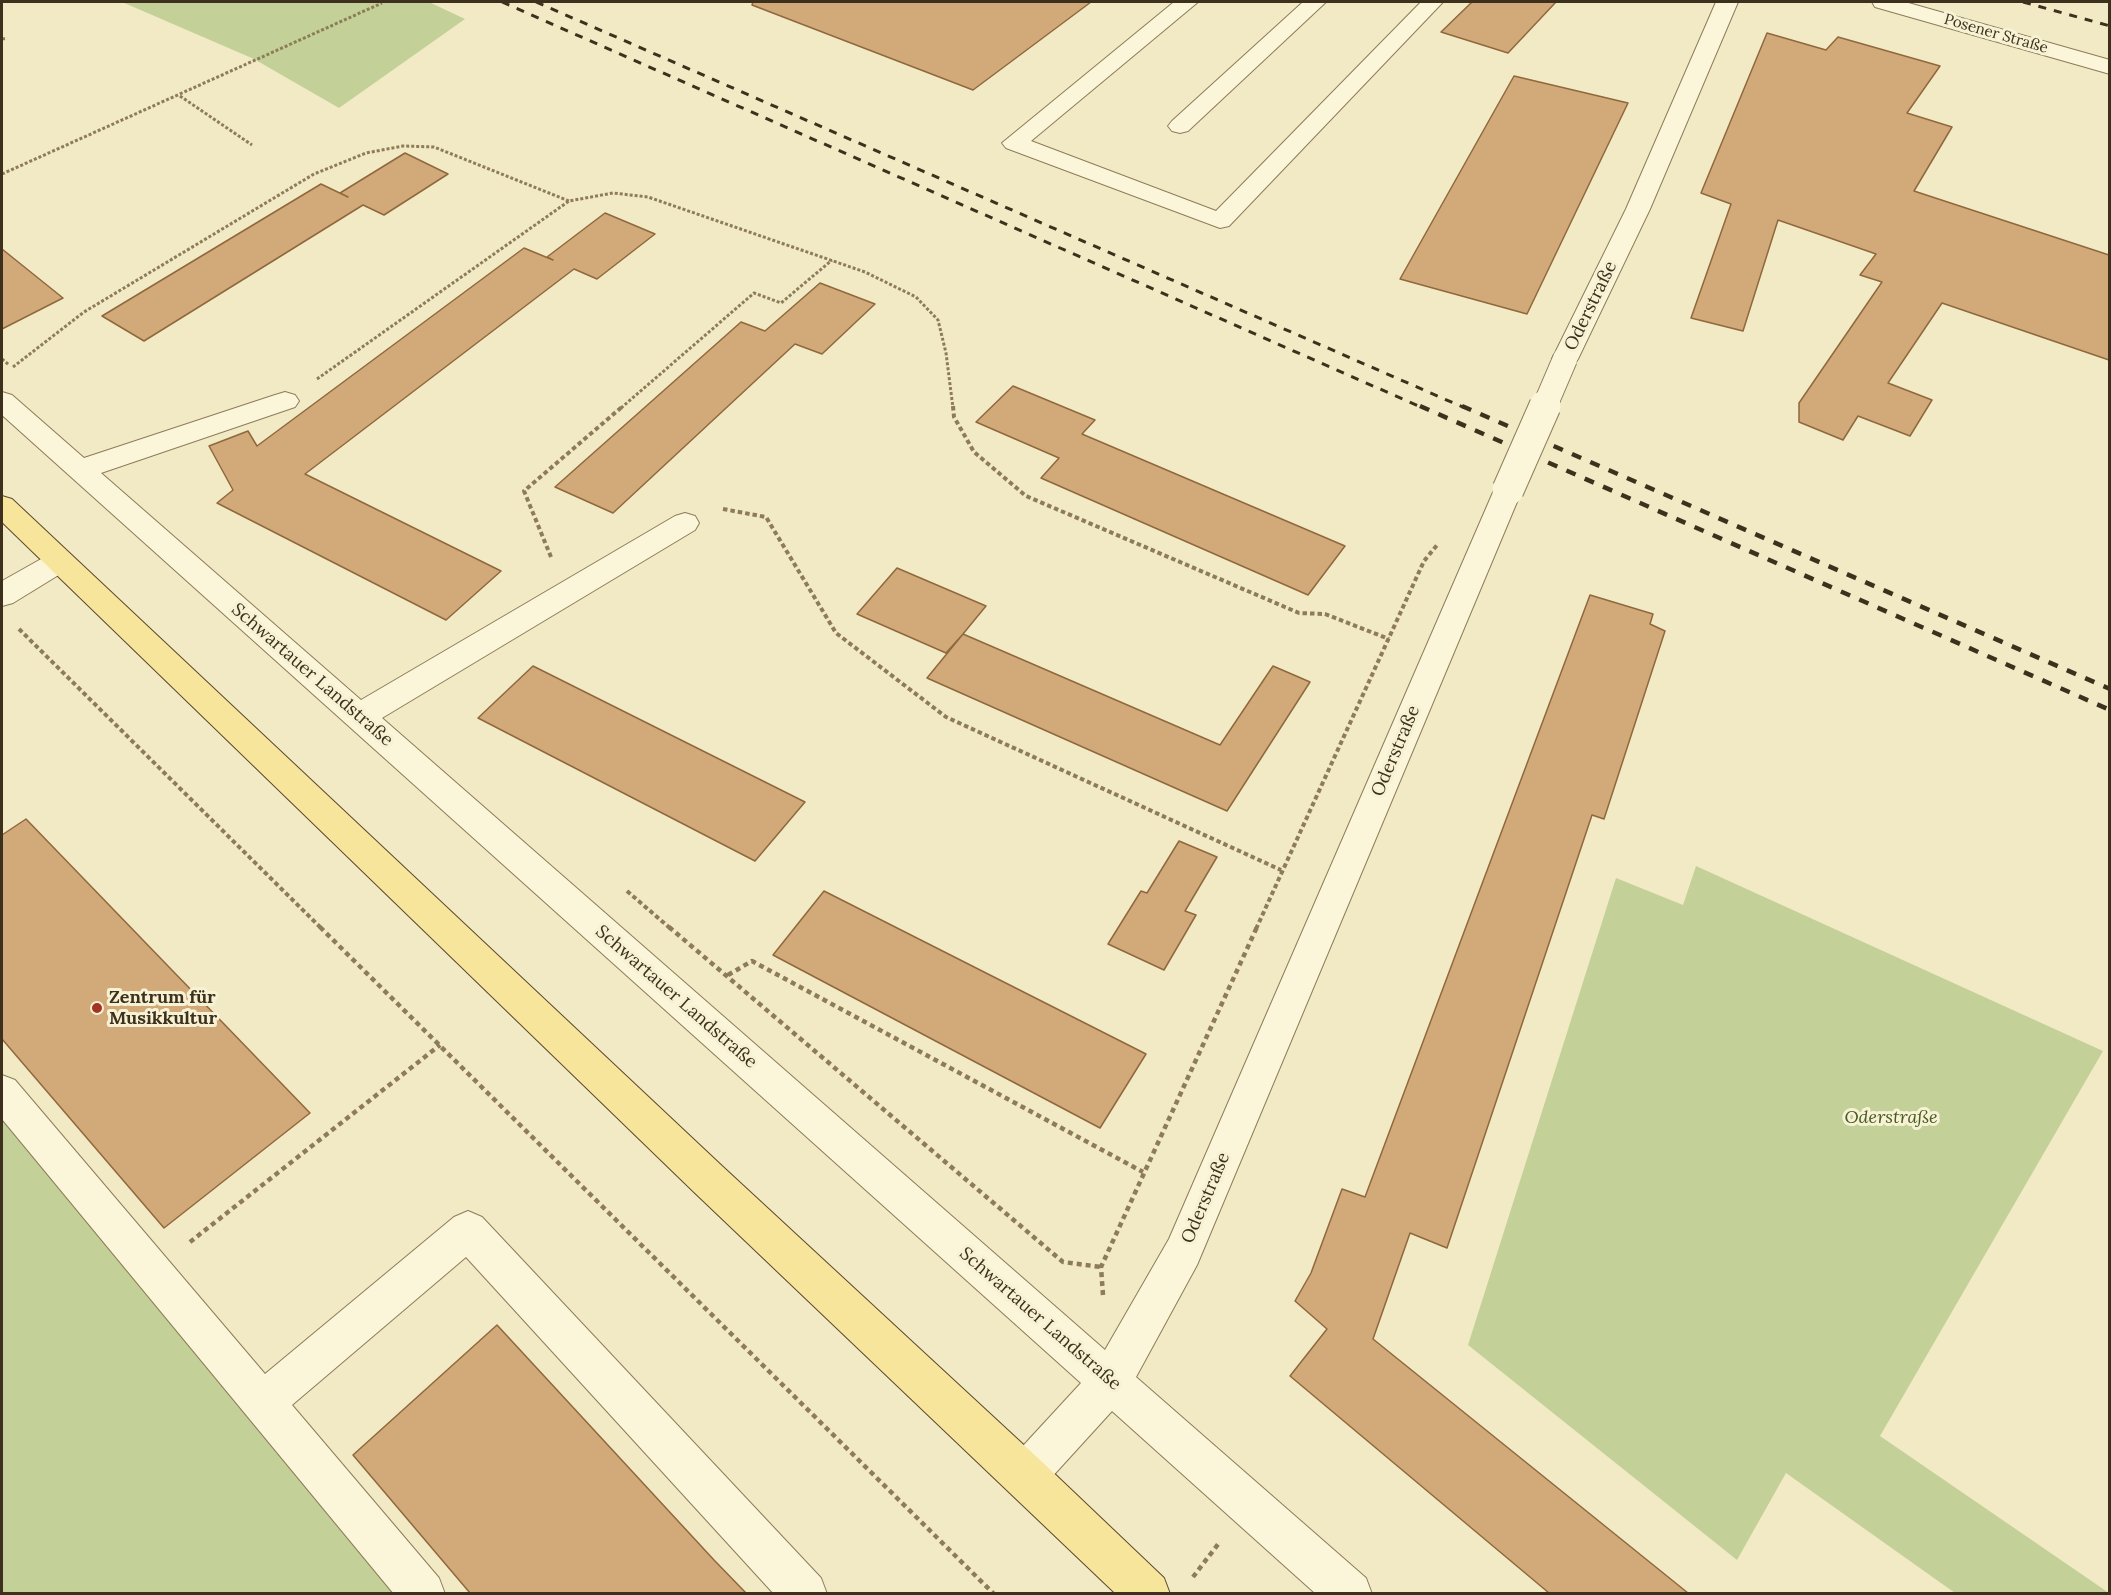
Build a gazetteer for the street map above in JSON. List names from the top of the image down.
{
  "streets": {
    "street": ["Posener Straße", "Oderstraße", "Schwartauer Landstraße"]
  },
  "crossings": [
    ["Oderstraße", "Schwartauer Landstraße"]
  ],
  "parks": ["Oderstraße"],
  "places": ["Zentrum für Musikkultur"]
}
